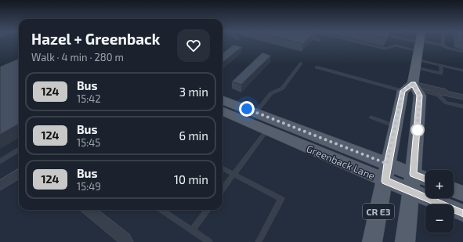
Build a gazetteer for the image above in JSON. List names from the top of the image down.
{
  "streets": {
    "main road": ["Greenback Lane", "CR E3"]
  },
  "crossings": [
    ["Greenback Lane", "CR E3"]
  ],
  "lines": ["bus line 124"],
  "page": {
    "heading": ["Hazel + Greenback", "Walk · 4 min · 280 m"],
    "list": [
      {
        "mark": "124",
        "name": "Bus",
        "note": "15:42",
        "value": "3 min"
      },
      {
        "mark": "124",
        "name": "Bus",
        "note": "15:45",
        "value": "6 min"
      },
      {
        "mark": "124",
        "name": "Bus",
        "note": "15:49",
        "value": "10 min"
      }
    ],
    "map_buttons": ["+", "−"]
  }
}
